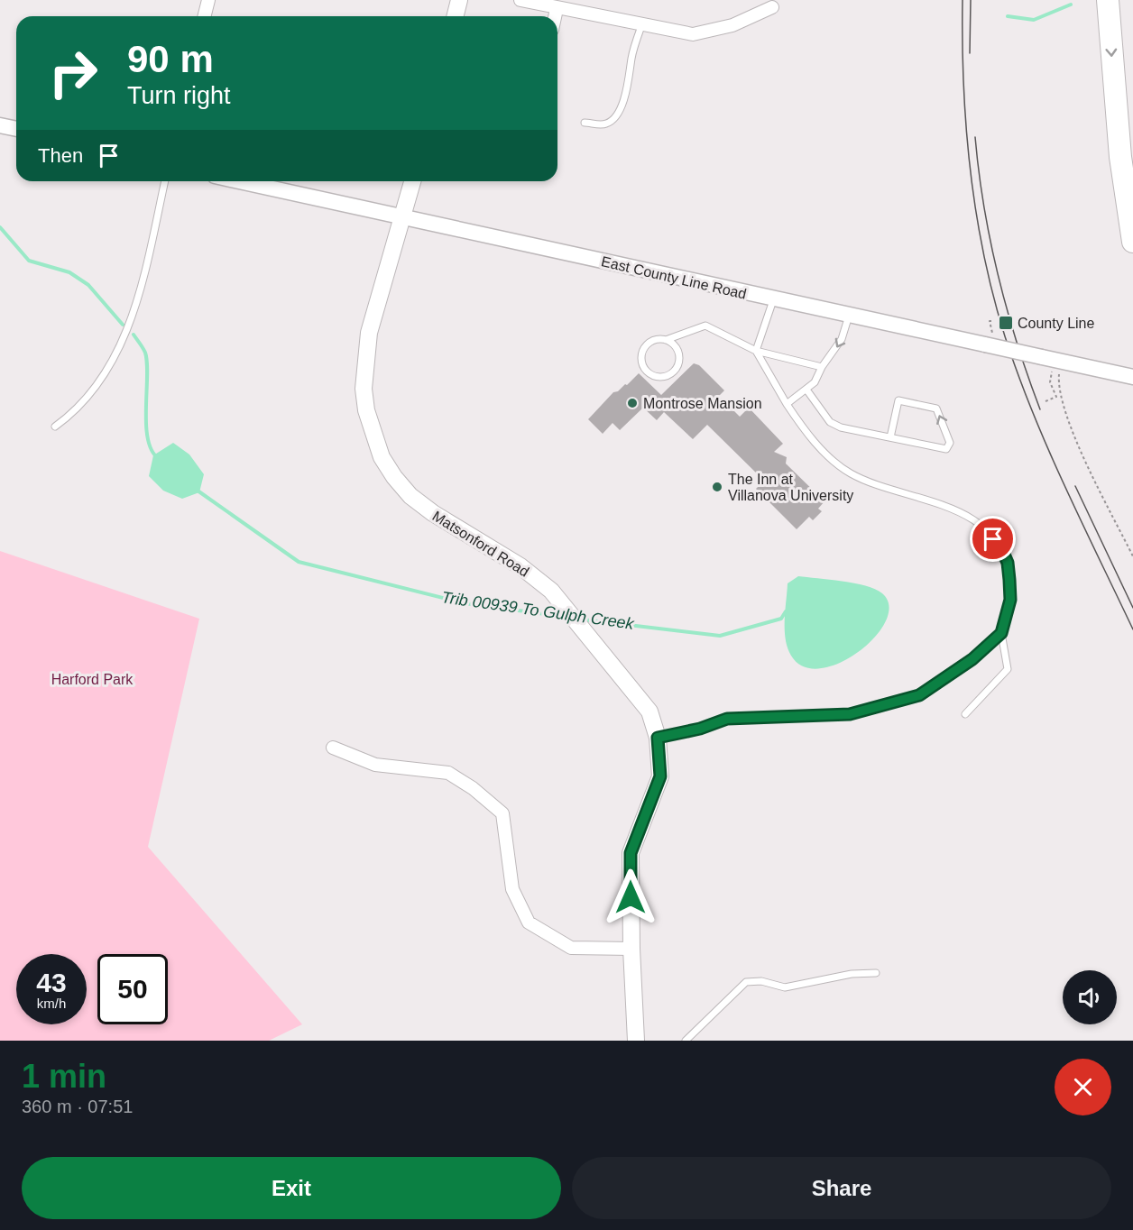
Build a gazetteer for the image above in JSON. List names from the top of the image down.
{
  "streets": {
    "main road": ["Matsonford Road"],
    "street": ["East County Line Road"]
  },
  "crossings": [
    ["East County Line Road", "Matsonford Road"]
  ],
  "water": ["Trib 00939 To Gulph Creek"],
  "parks": ["Harford Park"],
  "places": {
    "transit": ["County Line"],
    "other": ["Montrose Mansion", "The Inn at Villanova University"]
  },
  "page": {
    "turn": ["90 m", "Turn right"],
    "then": "Then",
    "speed": "43 km/h",
    "limit": "50",
    "heading": ["1 min", "360 m · 07:51"],
    "buttons": ["Exit", "Share"]
  }
}
